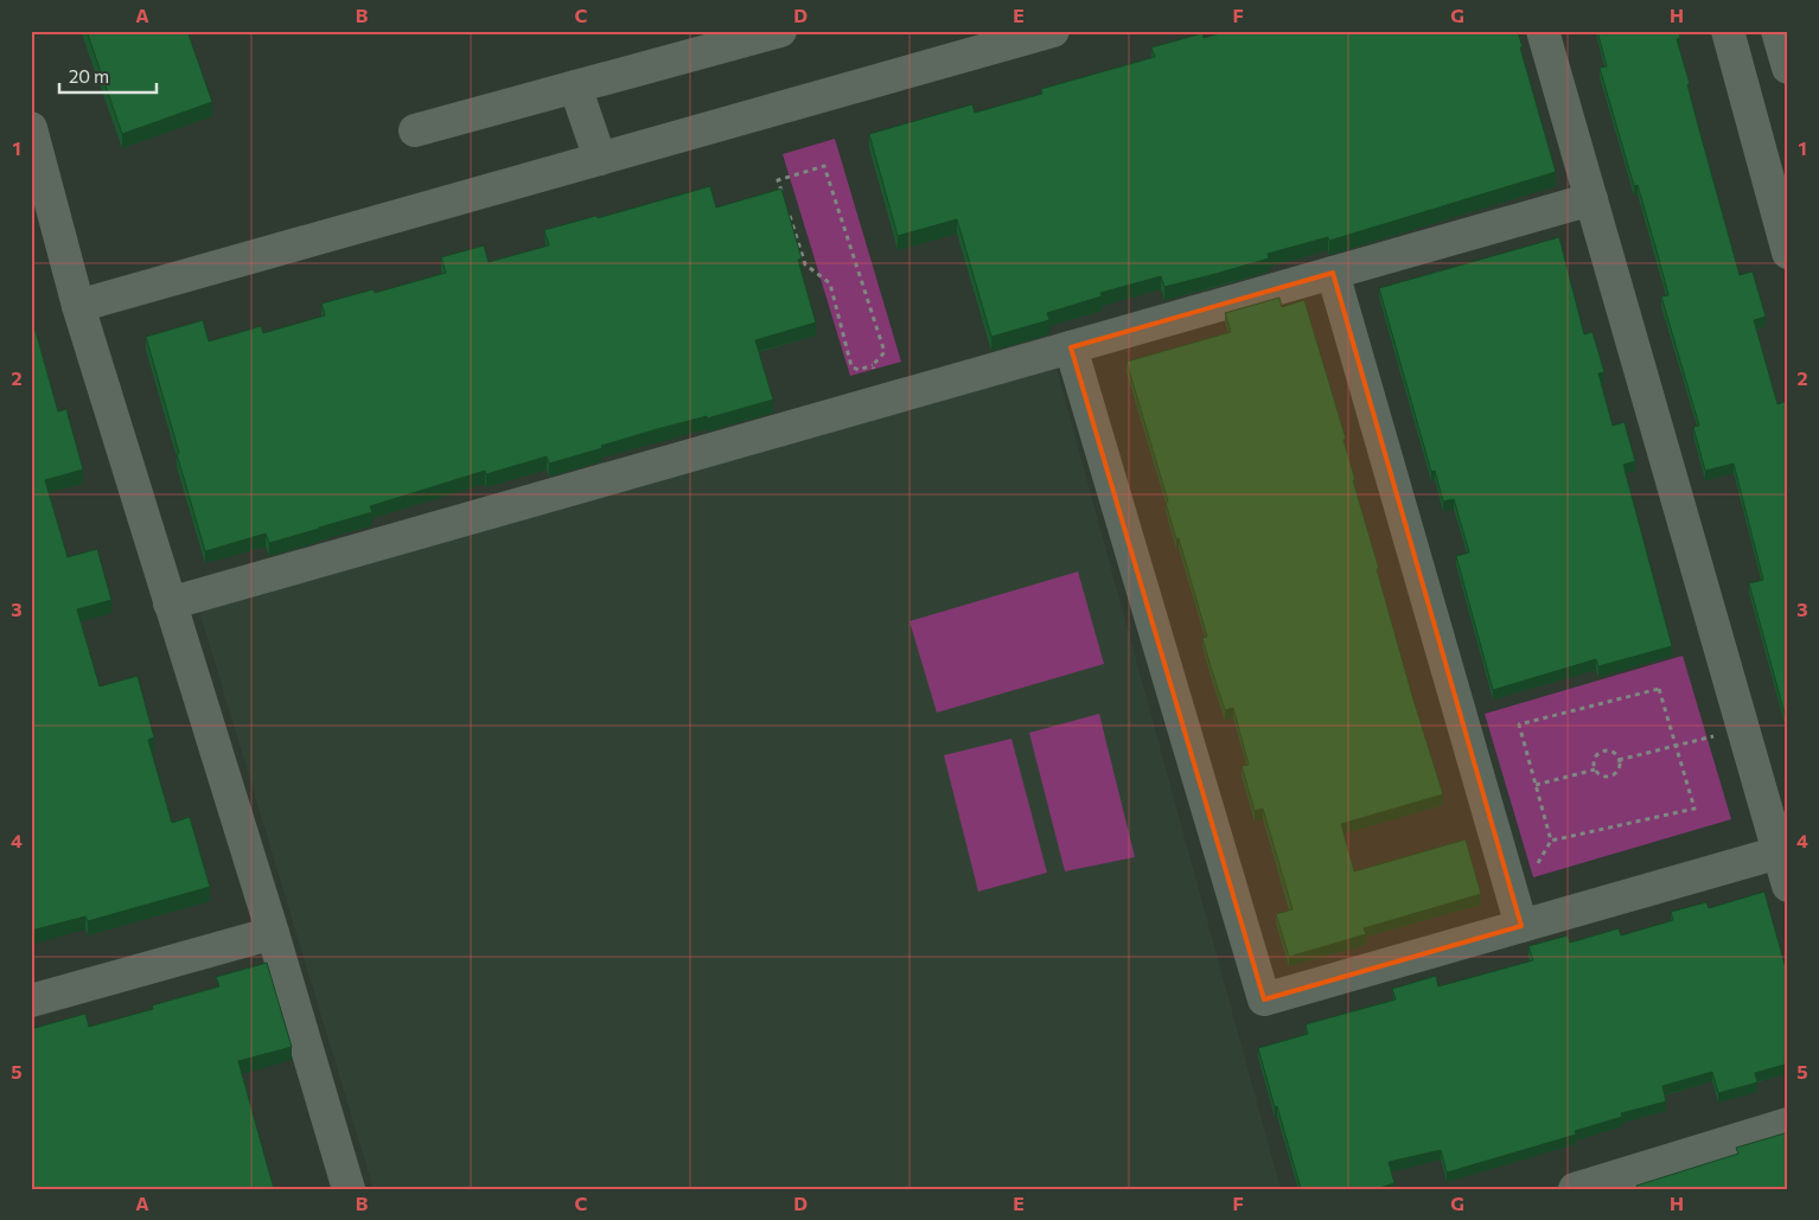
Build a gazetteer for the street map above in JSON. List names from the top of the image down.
{
  "scale_bar": "20 m",
  "grid": {
    "columns": [
      "A",
      "B",
      "C",
      "D",
      "E",
      "F",
      "G",
      "H"
    ],
    "rows": [
      "1",
      "2",
      "3",
      "4",
      "5"
    ]
  }
}
